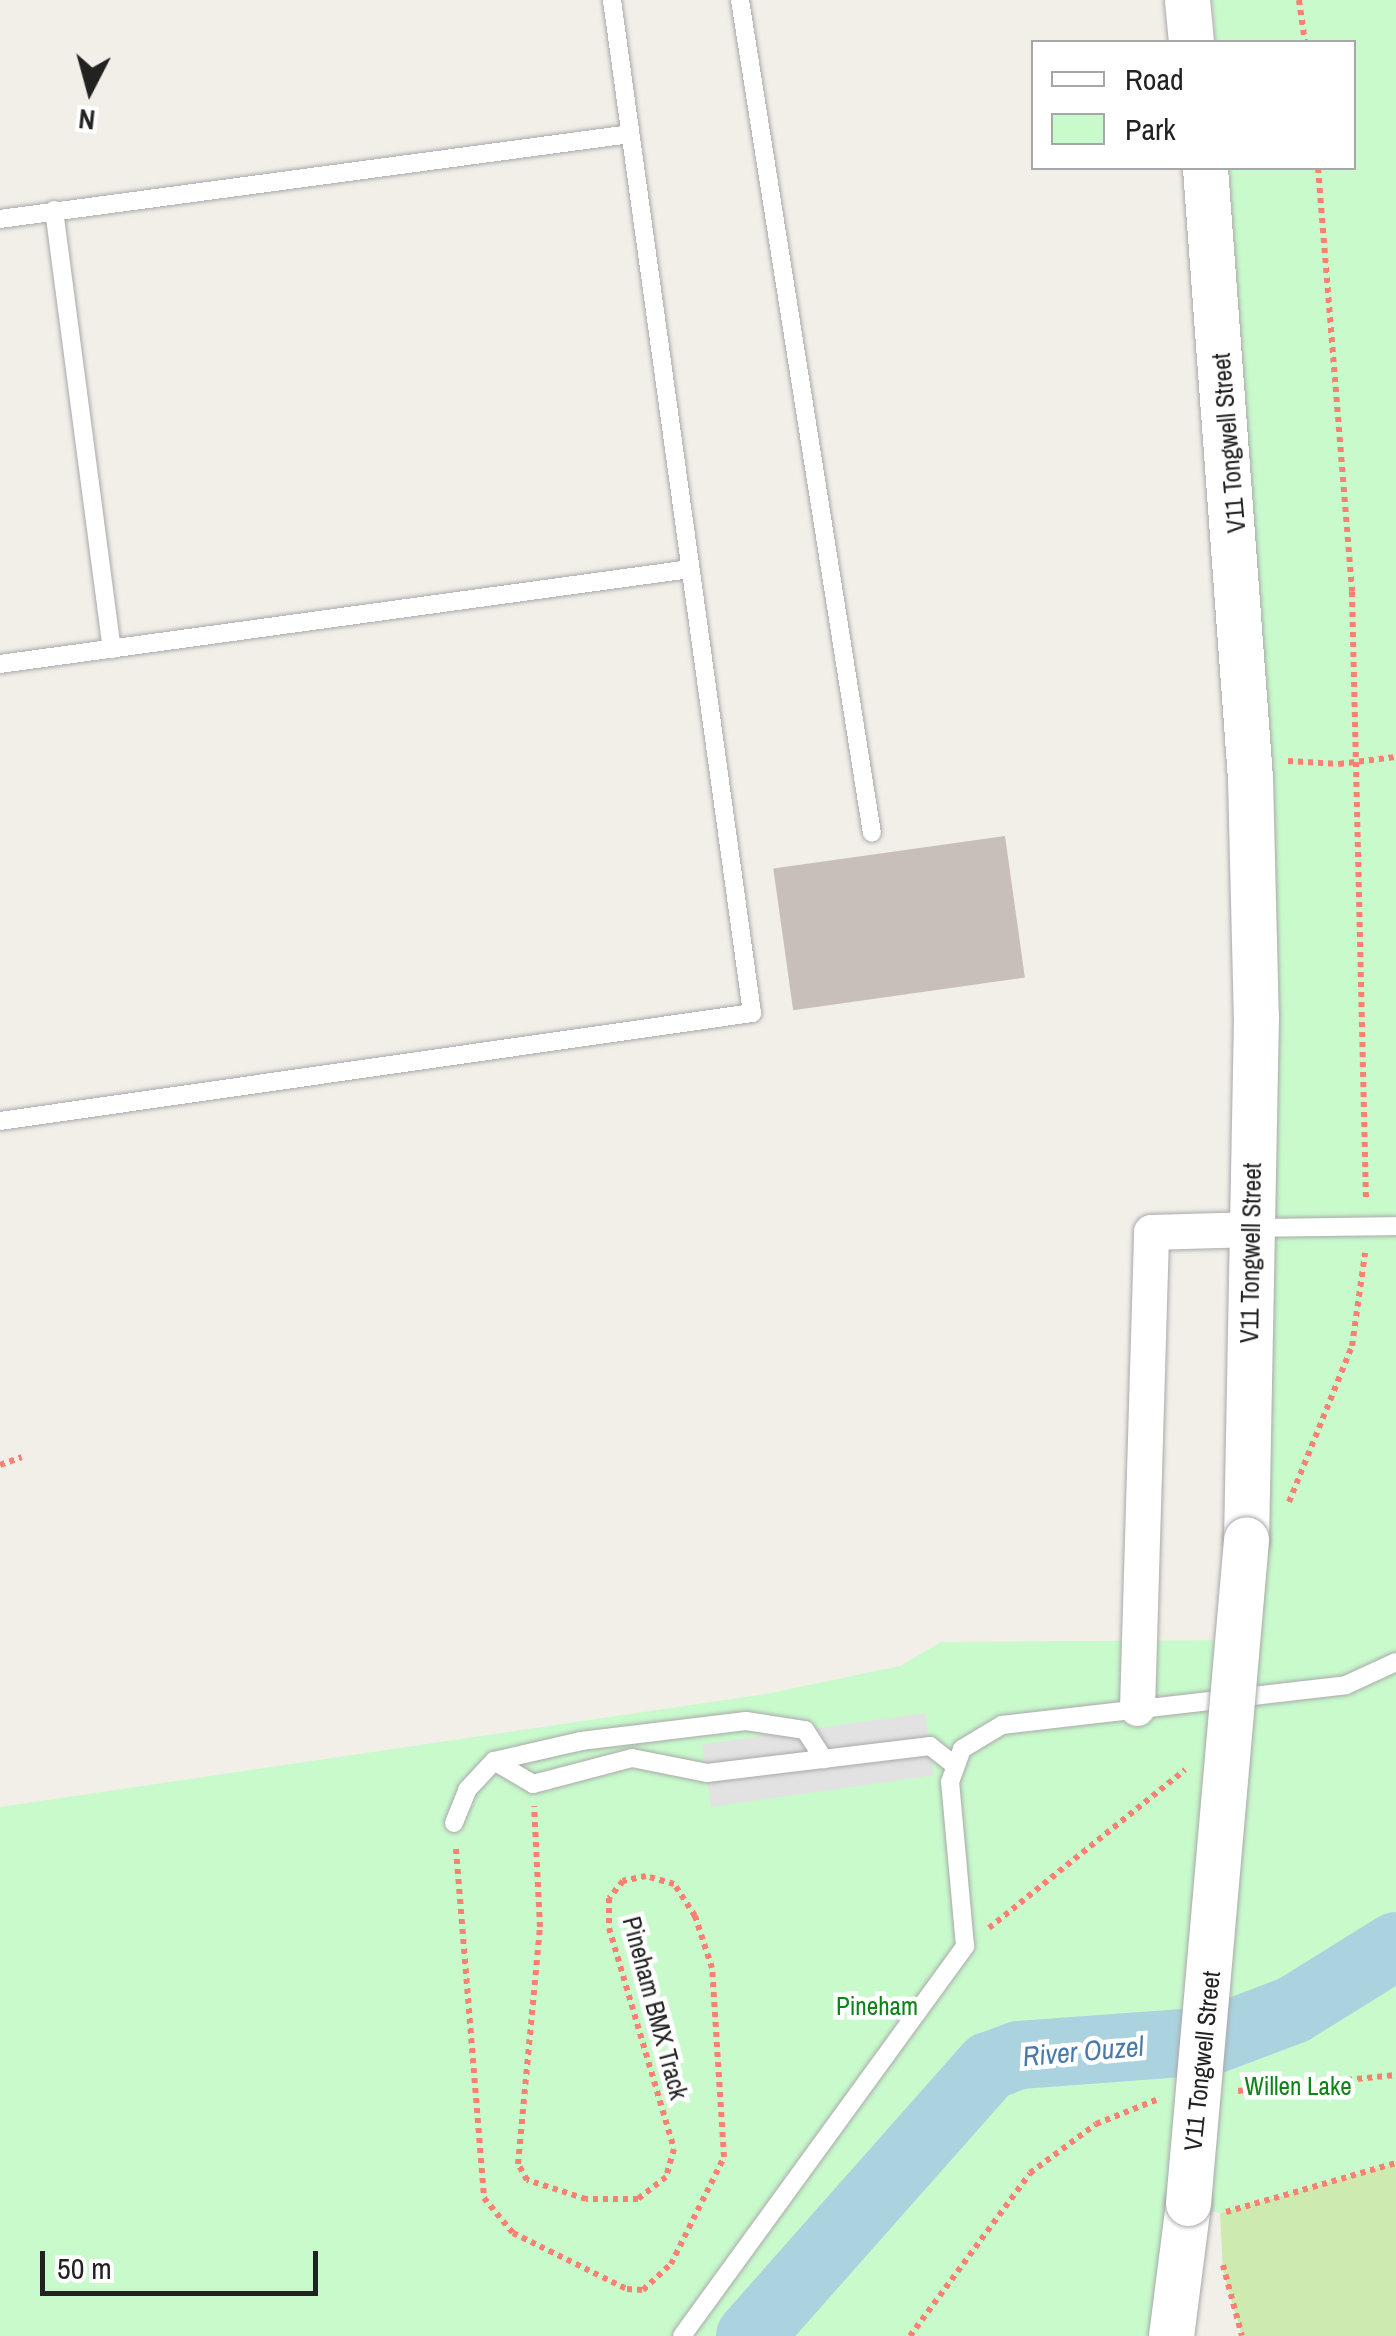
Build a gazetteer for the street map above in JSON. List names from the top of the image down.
{
  "streets": {
    "street": ["V11 Tongwell Street"],
    "path": ["Pineham BMX Track"]
  },
  "water": ["River Ouzel"],
  "parks": ["Pineham", "Willen Lake"],
  "legend": ["Road", "Park"],
  "scale_bar": "50 m",
  "north": "bottom"
}
